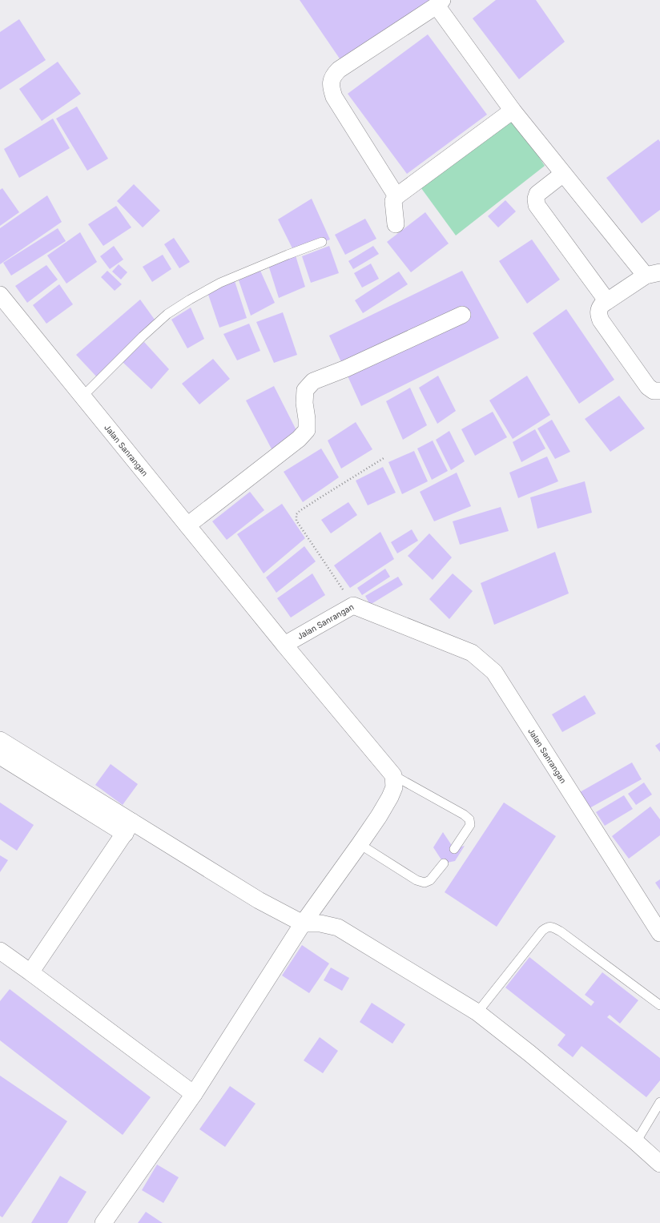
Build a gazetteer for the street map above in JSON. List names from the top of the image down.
{
  "streets": {
    "street": ["Jalan Sanrangan"]
  }
}
